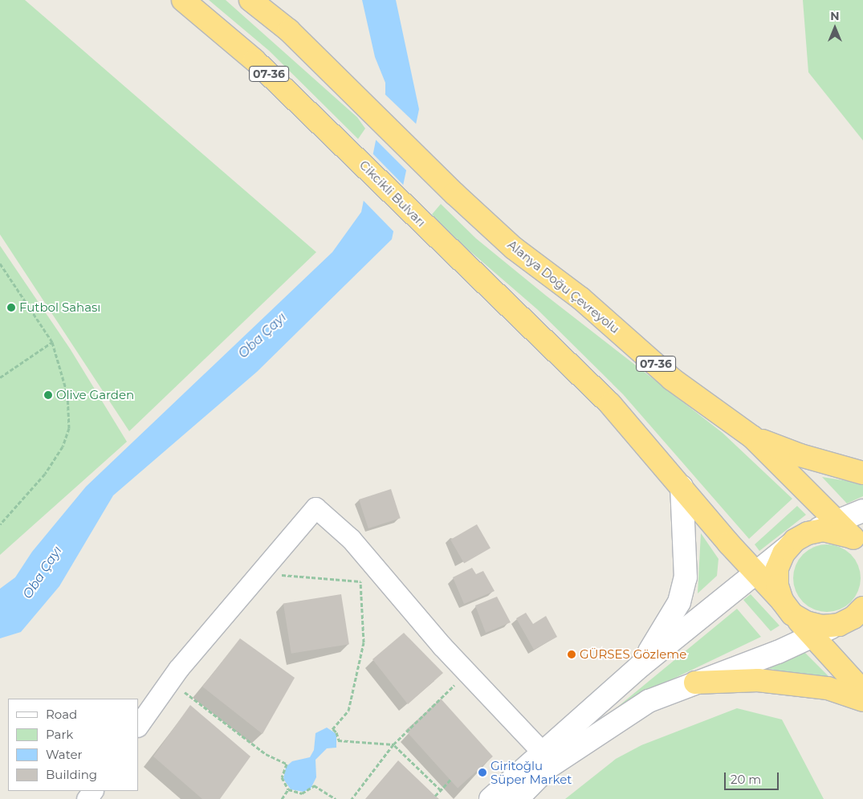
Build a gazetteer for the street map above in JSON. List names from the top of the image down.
{
  "streets": {
    "highway": ["07-36", "Cikcikli Bulvarı", "Alanya Doğu Çevreyolu"]
  },
  "crossings": [
    ["07-36", "Alanya Doğu Çevreyolu"]
  ],
  "water": ["Oba Çayı"],
  "places": [
    "Futbol Sahası",
    "Olive Garden",
    "GÜRSES Gözleme",
    "Giritoǧlu Süper Market"
  ],
  "legend": [
    "Road",
    "Park",
    "Water",
    "Building"
  ],
  "scale_bar": "20 m",
  "north": "top"
}
